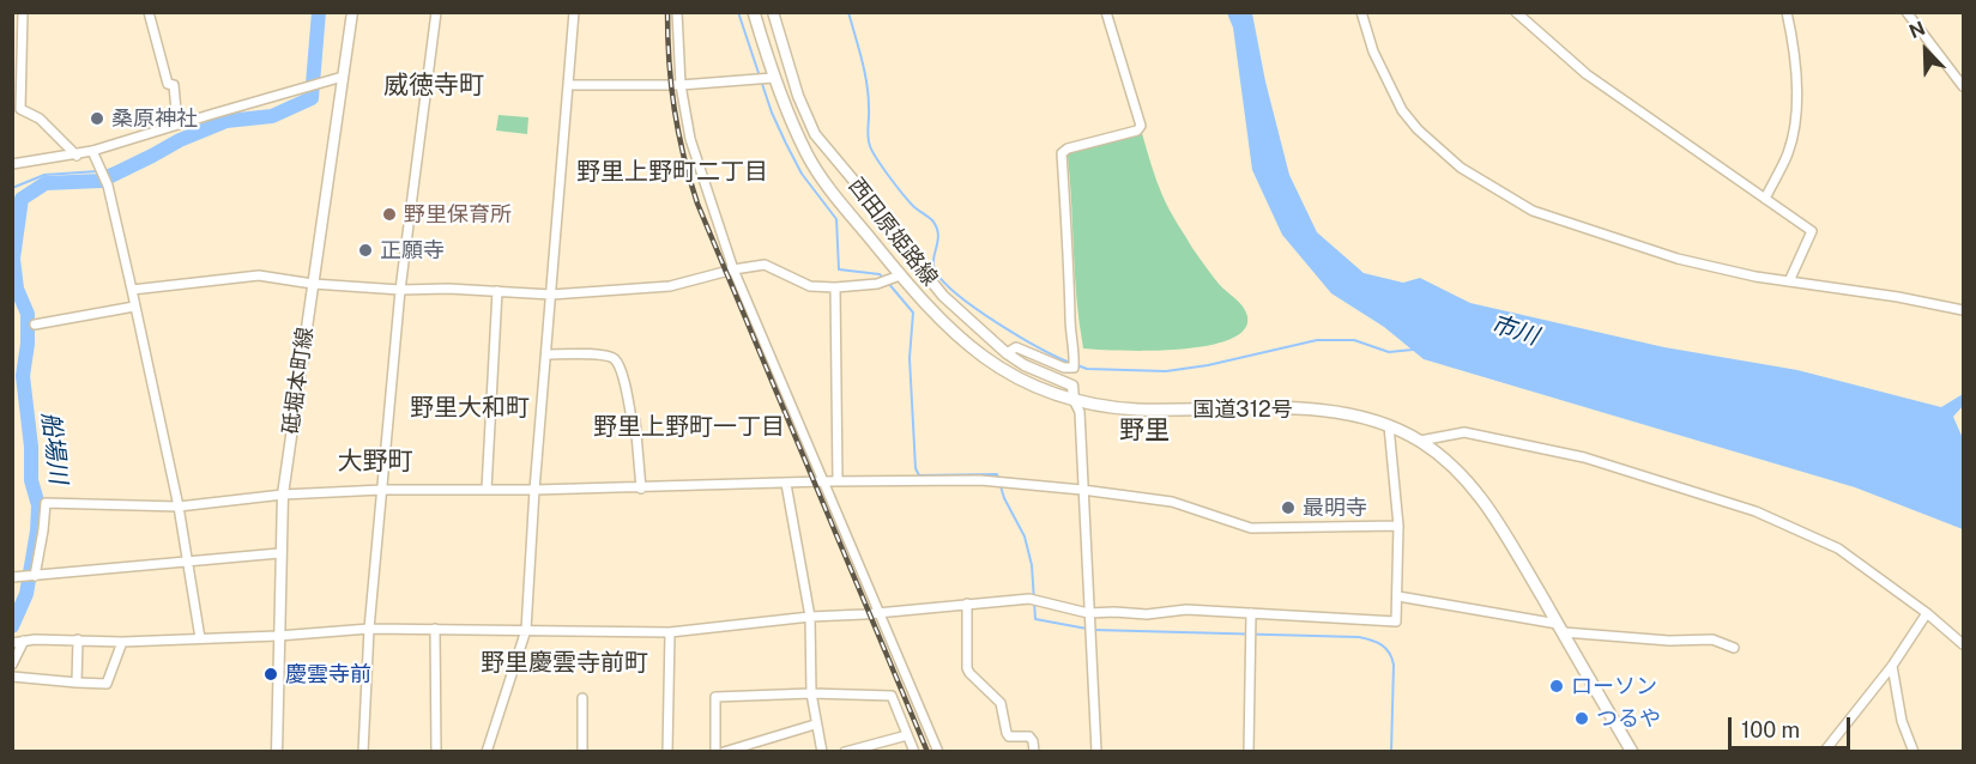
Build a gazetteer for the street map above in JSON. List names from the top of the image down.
{
  "streets": {
    "highway": ["国道312号"],
    "main road": ["西田原姫路線", "砥堀本町線"]
  },
  "crossings": [
    ["西田原姫路線", "国道312号"]
  ],
  "districts": [
    "威徳寺町",
    "野里上野町二丁目",
    "野里大和町",
    "野里上野町一丁目",
    "野里",
    "大野町",
    "野里慶雲寺前町"
  ],
  "water": ["市川", "船場川"],
  "places": [
    "桑原神社",
    "野里保育所",
    "正願寺",
    "最明寺",
    "慶雲寺前",
    "ローソン",
    "つるや"
  ],
  "scale_bar": "100 m",
  "north": "top left"
}
